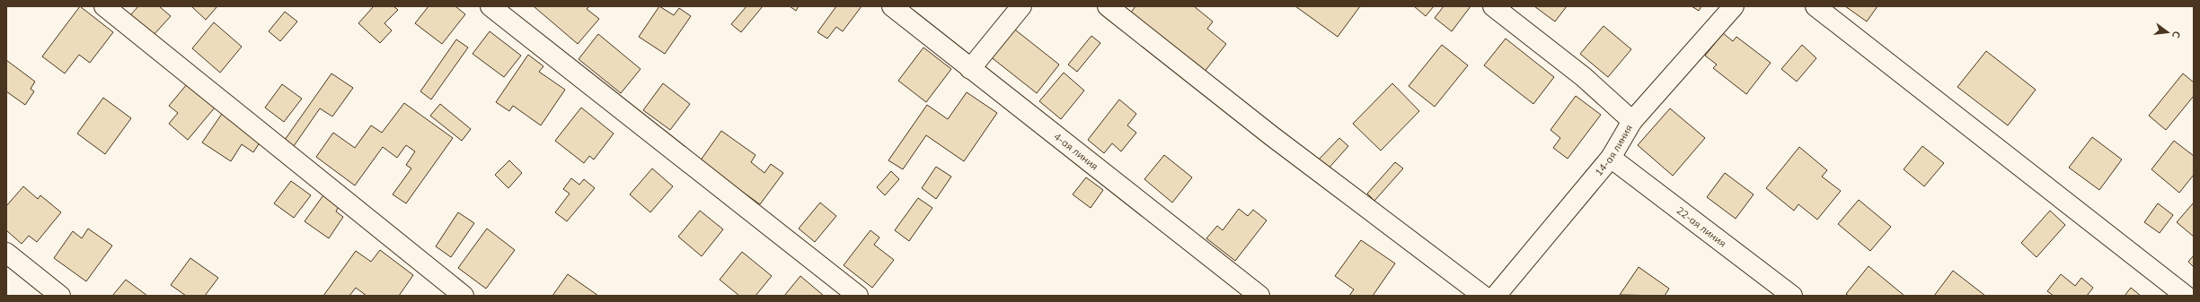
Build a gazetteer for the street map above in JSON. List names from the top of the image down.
{
  "streets": {
    "street": ["14-ая линия", "4-ая линия", "22-ая линия"]
  },
  "crossings": [
    ["14-ая линия", "22-ая линия"]
  ],
  "north": "right"
}
